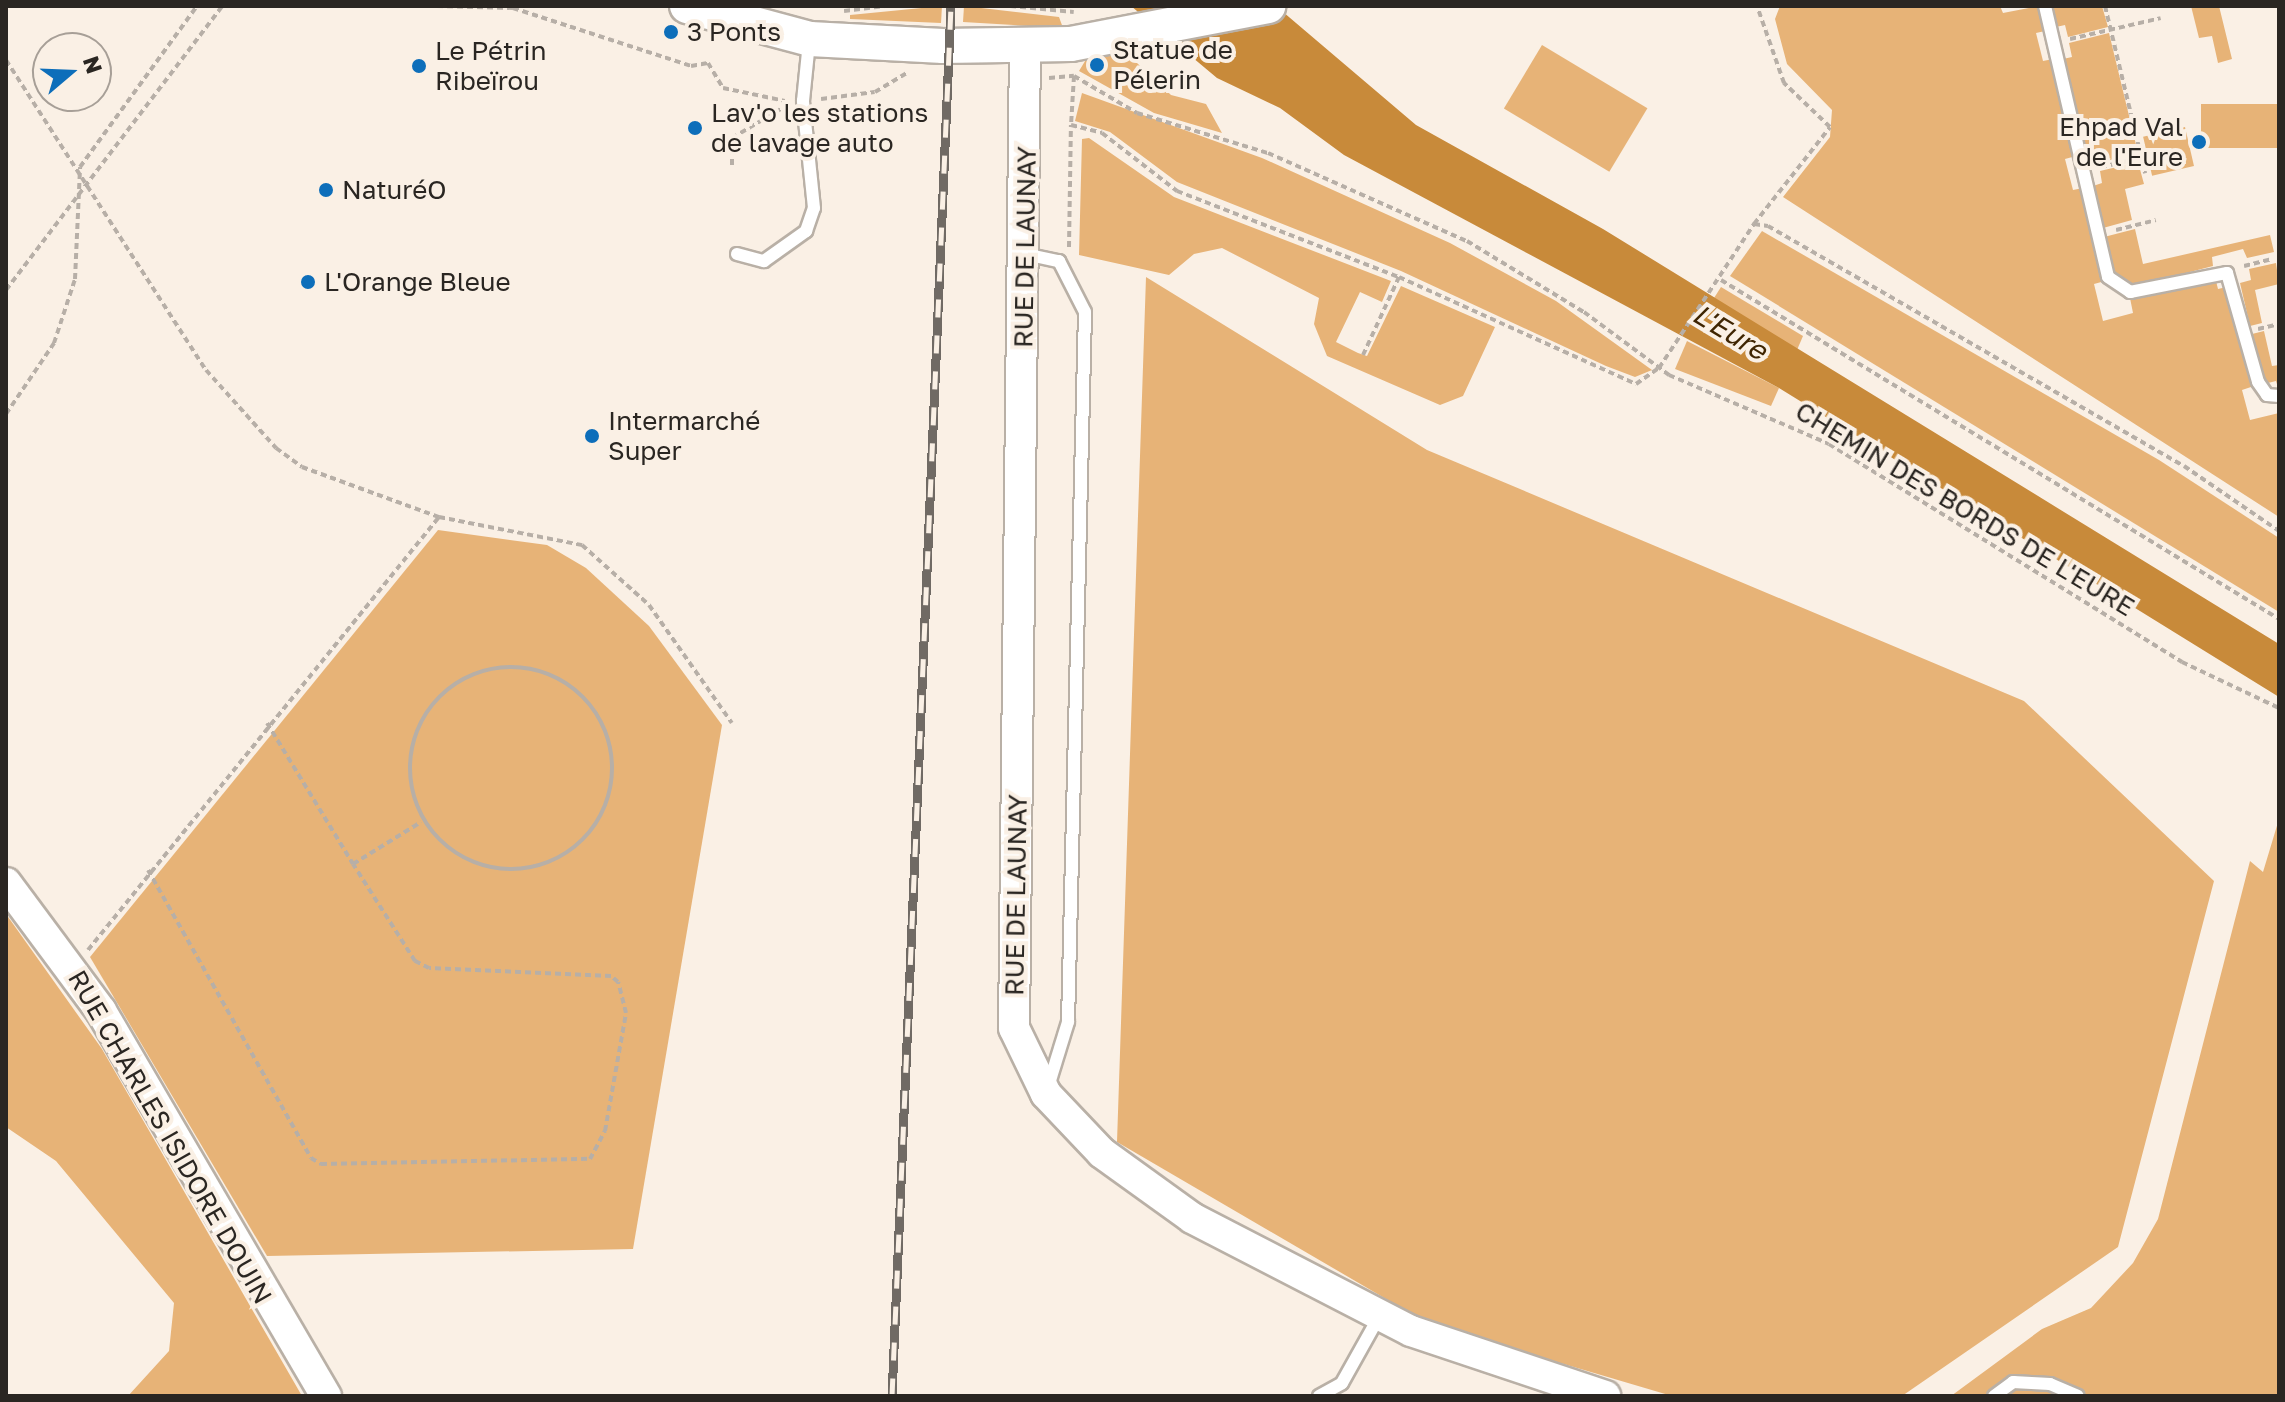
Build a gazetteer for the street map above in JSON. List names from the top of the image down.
{
  "streets": {
    "street": ["RUE DE LAUNAY", "RUE CHARLES ISIDORE DOUIN"],
    "path": ["CHEMIN DES BORDS DE L'EURE"]
  },
  "water": ["L'Eure"],
  "places": [
    "3 Ponts",
    "Statue de Pélerin",
    "Le Pétrin Ribeïrou",
    "Lav'o les stations de lavage auto",
    "Ehpad Val de l'Eure",
    "NaturéO",
    "L'Orange Bleue",
    "Intermarché Super"
  ],
  "north": "right"
}
